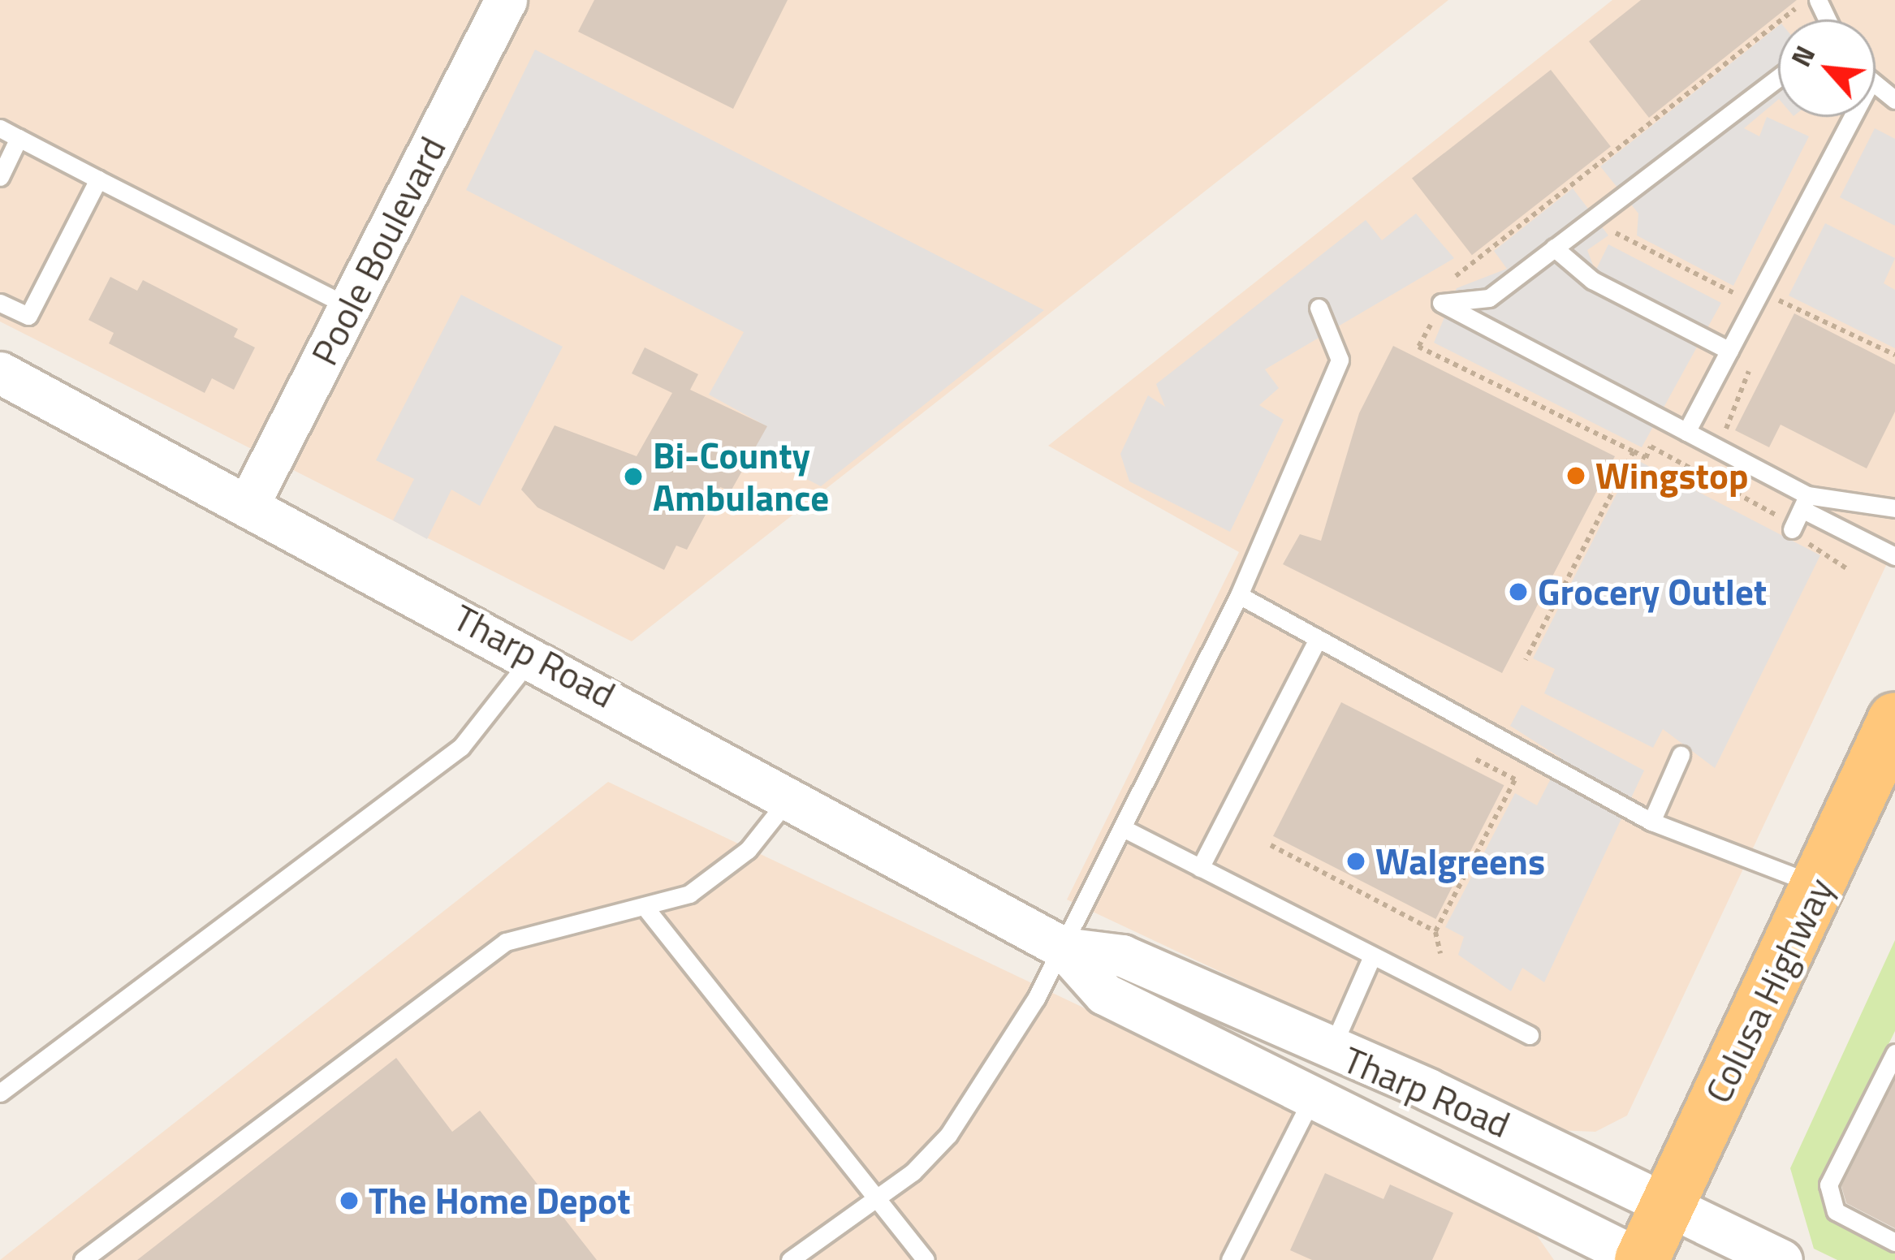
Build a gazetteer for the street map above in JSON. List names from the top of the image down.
{
  "streets": {
    "highway": ["Colusa Highway"],
    "street": ["Poole Boulevard", "Tharp Road"]
  },
  "crossings": [
    ["Poole Boulevard", "Tharp Road"],
    ["Tharp Road", "Colusa Highway"]
  ],
  "places": [
    "Wingstop",
    "Bi-County Ambulance",
    "Grocery Outlet",
    "Walgreens",
    "The Home Depot"
  ],
  "north": "top left"
}
